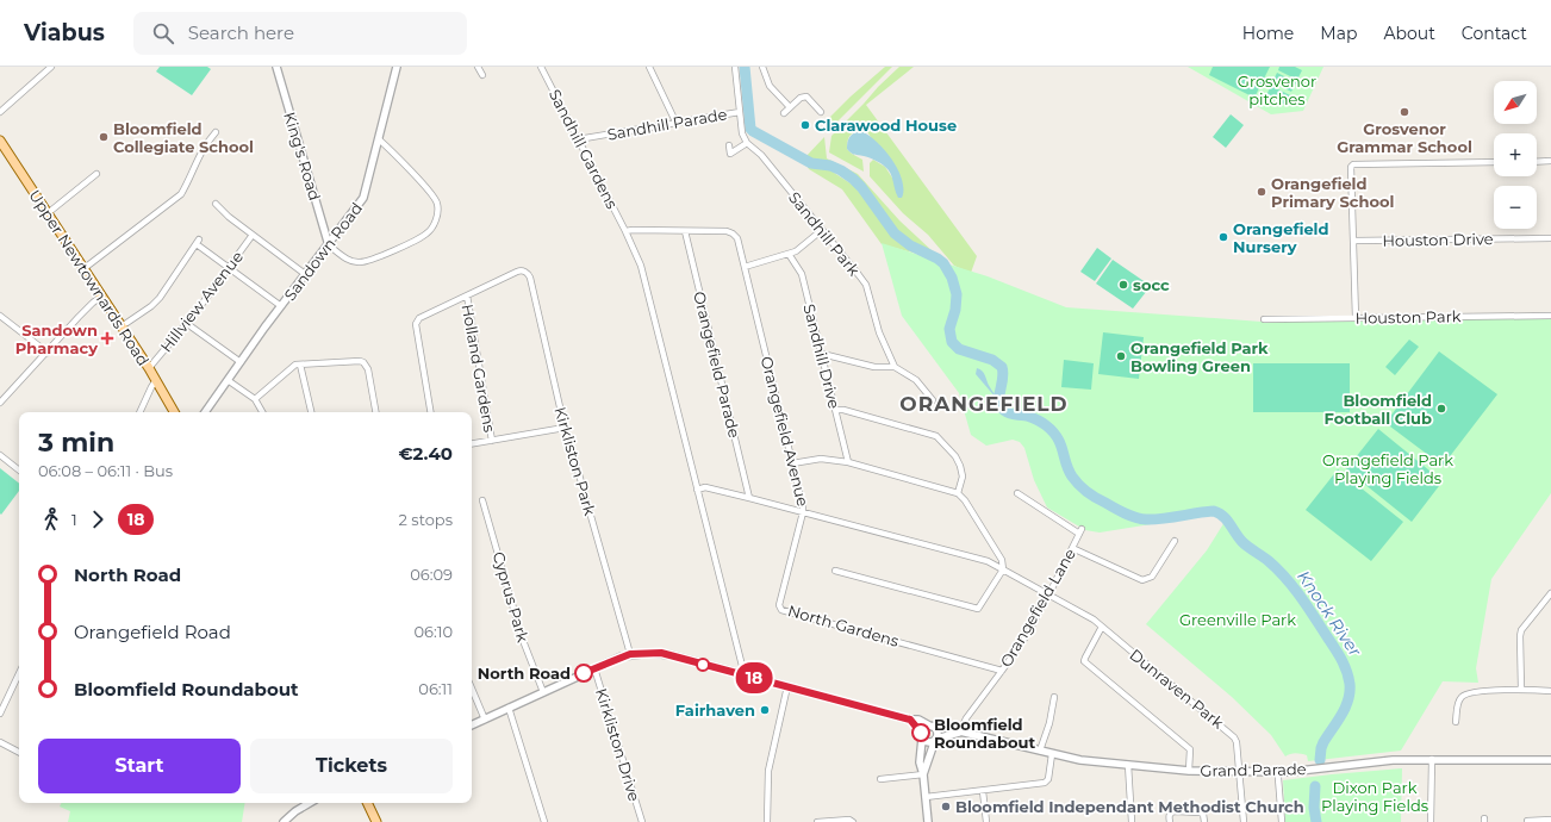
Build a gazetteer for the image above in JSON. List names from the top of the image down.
{
  "streets": {
    "main road": ["Upper Newtownards Road"],
    "street": [
      "Sandhill Parade",
      "Sandhill Gardens",
      "King's Road",
      "Sandhill Park",
      "Houston Drive",
      "Sandown Road",
      "Hillview Avenue",
      "Houston Park",
      "Sandhill Drive",
      "Orangefield Parade",
      "Holland Gardens",
      "Orangefield Avenue",
      "Kirkliston Park",
      "Cyprus Park",
      "Orangefield Lane",
      "North Gardens",
      "Dunraven Park",
      "Kirkliston Drive",
      "Grand Parade"
    ]
  },
  "crossings": [
    ["Sandhill Parade", "Sandhill Gardens"],
    ["Sandhill Gardens", "Orangefield Avenue"],
    ["King's Road", "Sandown Road"],
    ["Upper Newtownards Road", "Hillview Avenue"],
    ["Orangefield Parade", "Orangefield Avenue"],
    ["Holland Gardens", "Kirkliston Park"],
    ["Orangefield Avenue", "Orangefield Lane"],
    ["Orangefield Avenue", "North Gardens"],
    ["Orangefield Avenue", "Dunraven Park"],
    ["Orangefield Lane", "North Gardens"],
    ["Orangefield Lane", "Dunraven Park"],
    ["Orangefield Lane", "Grand Parade"],
    ["Dunraven Park", "Grand Parade"]
  ],
  "districts": ["ORANGEFIELD"],
  "water": ["Knock River"],
  "parks": [
    "Grosvenor pitches",
    "Orangefield Park Playing Fields",
    "Greenville Park",
    "Dixon Park Playing Fields"
  ],
  "places": {
    "other": [
      "Grosvenor Grammar School",
      "Clarawood House",
      "Bloomfield Collegiate School",
      "Orangefield Primary School",
      "Orangefield Nursery",
      "socc",
      "Orangefield Park Bowling Green",
      "Bloomfield Football Club",
      "North Road",
      "Fairhaven",
      "Bloomfield Roundabout",
      "Bloomfield Independant Methodist Church"
    ],
    "health": ["Sandown Pharmacy"]
  },
  "lines": ["bus line 18"],
  "north": "bottom left",
  "page": {
    "header": "Viabus",
    "search": "Search here",
    "nav": [
      "Home",
      "Map",
      "About",
      "Contact"
    ],
    "on_map": "18",
    "map_buttons": ["+", "−"],
    "heading": ["3 min", "06:08 – 06:11 · Bus", "€2.40"],
    "legs": ["1", "18", "2 stops"],
    "list": [
      {
        "name": "North Road",
        "value": "06:09"
      },
      {
        "name": "Orangefield Road",
        "value": "06:10"
      },
      {
        "name": "Bloomfield Roundabout",
        "value": "06:11"
      }
    ],
    "buttons": ["Start", "Tickets"]
  }
}
